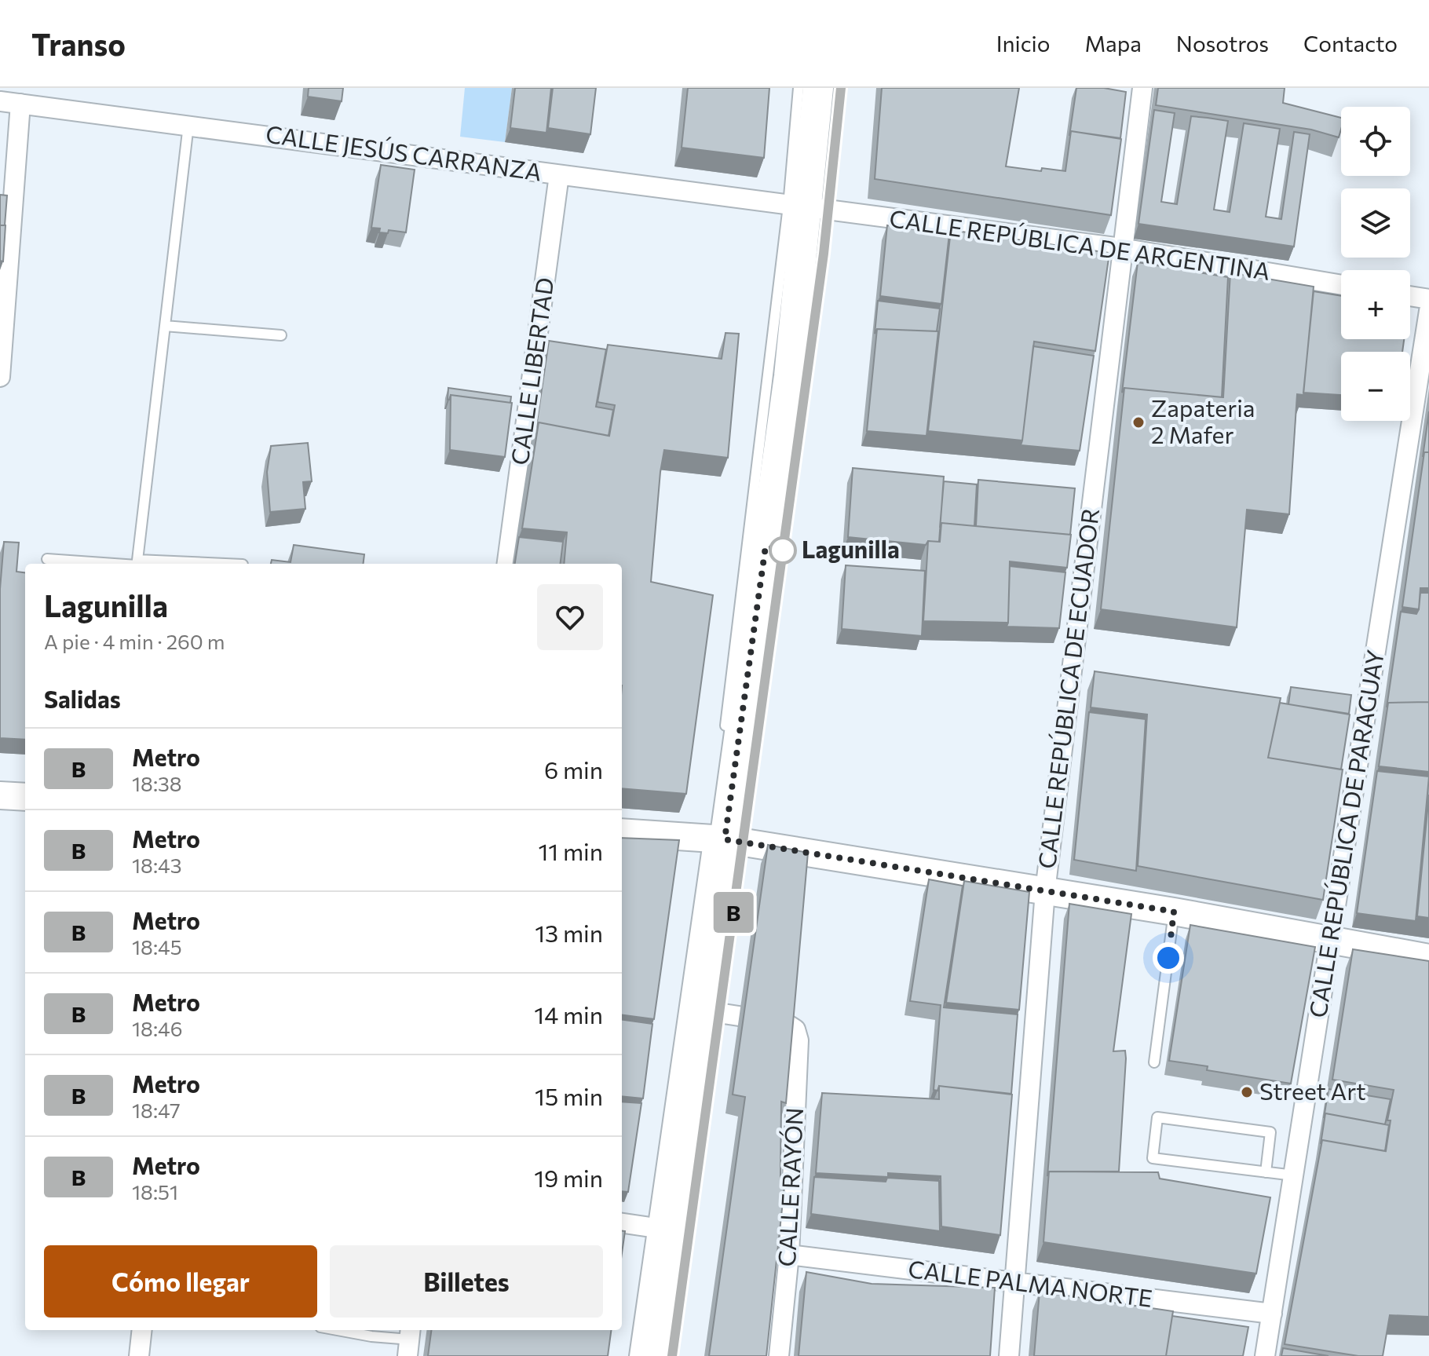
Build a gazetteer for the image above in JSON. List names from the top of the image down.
{
  "streets": {
    "street": [
      "CALLE JESÚS CARRANZA",
      "CALLE REPÚBLICA DE ARGENTINA",
      "CALLE LIBERTAD",
      "CALLE REPÚBLICA DE ECUADOR",
      "CALLE REPÚBLICA DE PARAGUAY",
      "CALLE RAYÓN",
      "CALLE PALMA NORTE"
    ]
  },
  "crossings": [
    ["CALLE JESÚS CARRANZA", "CALLE REPÚBLICA DE ARGENTINA"],
    ["CALLE JESÚS CARRANZA", "CALLE LIBERTAD"],
    ["CALLE REPÚBLICA DE ARGENTINA", "CALLE REPÚBLICA DE ECUADOR"],
    ["CALLE REPÚBLICA DE ECUADOR", "CALLE PALMA NORTE"],
    ["CALLE REPÚBLICA DE PARAGUAY", "CALLE PALMA NORTE"],
    ["CALLE RAYÓN", "CALLE PALMA NORTE"]
  ],
  "places": ["Zapateria 2 Mafer", "Lagunilla", "Street Art"],
  "lines": ["metro line B"],
  "page": {
    "header": "Transo",
    "nav": [
      "Inicio",
      "Mapa",
      "Nosotros",
      "Contacto"
    ],
    "on_map": "B",
    "map_buttons": ["+", "−"],
    "heading": [
      ["Lagunilla", "A pie · 4 min · 260 m"],
      "Salidas"
    ],
    "list": [
      {
        "mark": "B",
        "name": "Metro",
        "note": "18:38",
        "value": "6 min"
      },
      {
        "mark": "B",
        "name": "Metro",
        "note": "18:43",
        "value": "11 min"
      },
      {
        "mark": "B",
        "name": "Metro",
        "note": "18:45",
        "value": "13 min"
      },
      {
        "mark": "B",
        "name": "Metro",
        "note": "18:46",
        "value": "14 min"
      },
      {
        "mark": "B",
        "name": "Metro",
        "note": "18:47",
        "value": "15 min"
      },
      {
        "mark": "B",
        "name": "Metro",
        "note": "18:51",
        "value": "19 min"
      }
    ],
    "buttons": ["Cómo llegar", "Billetes"]
  }
}
